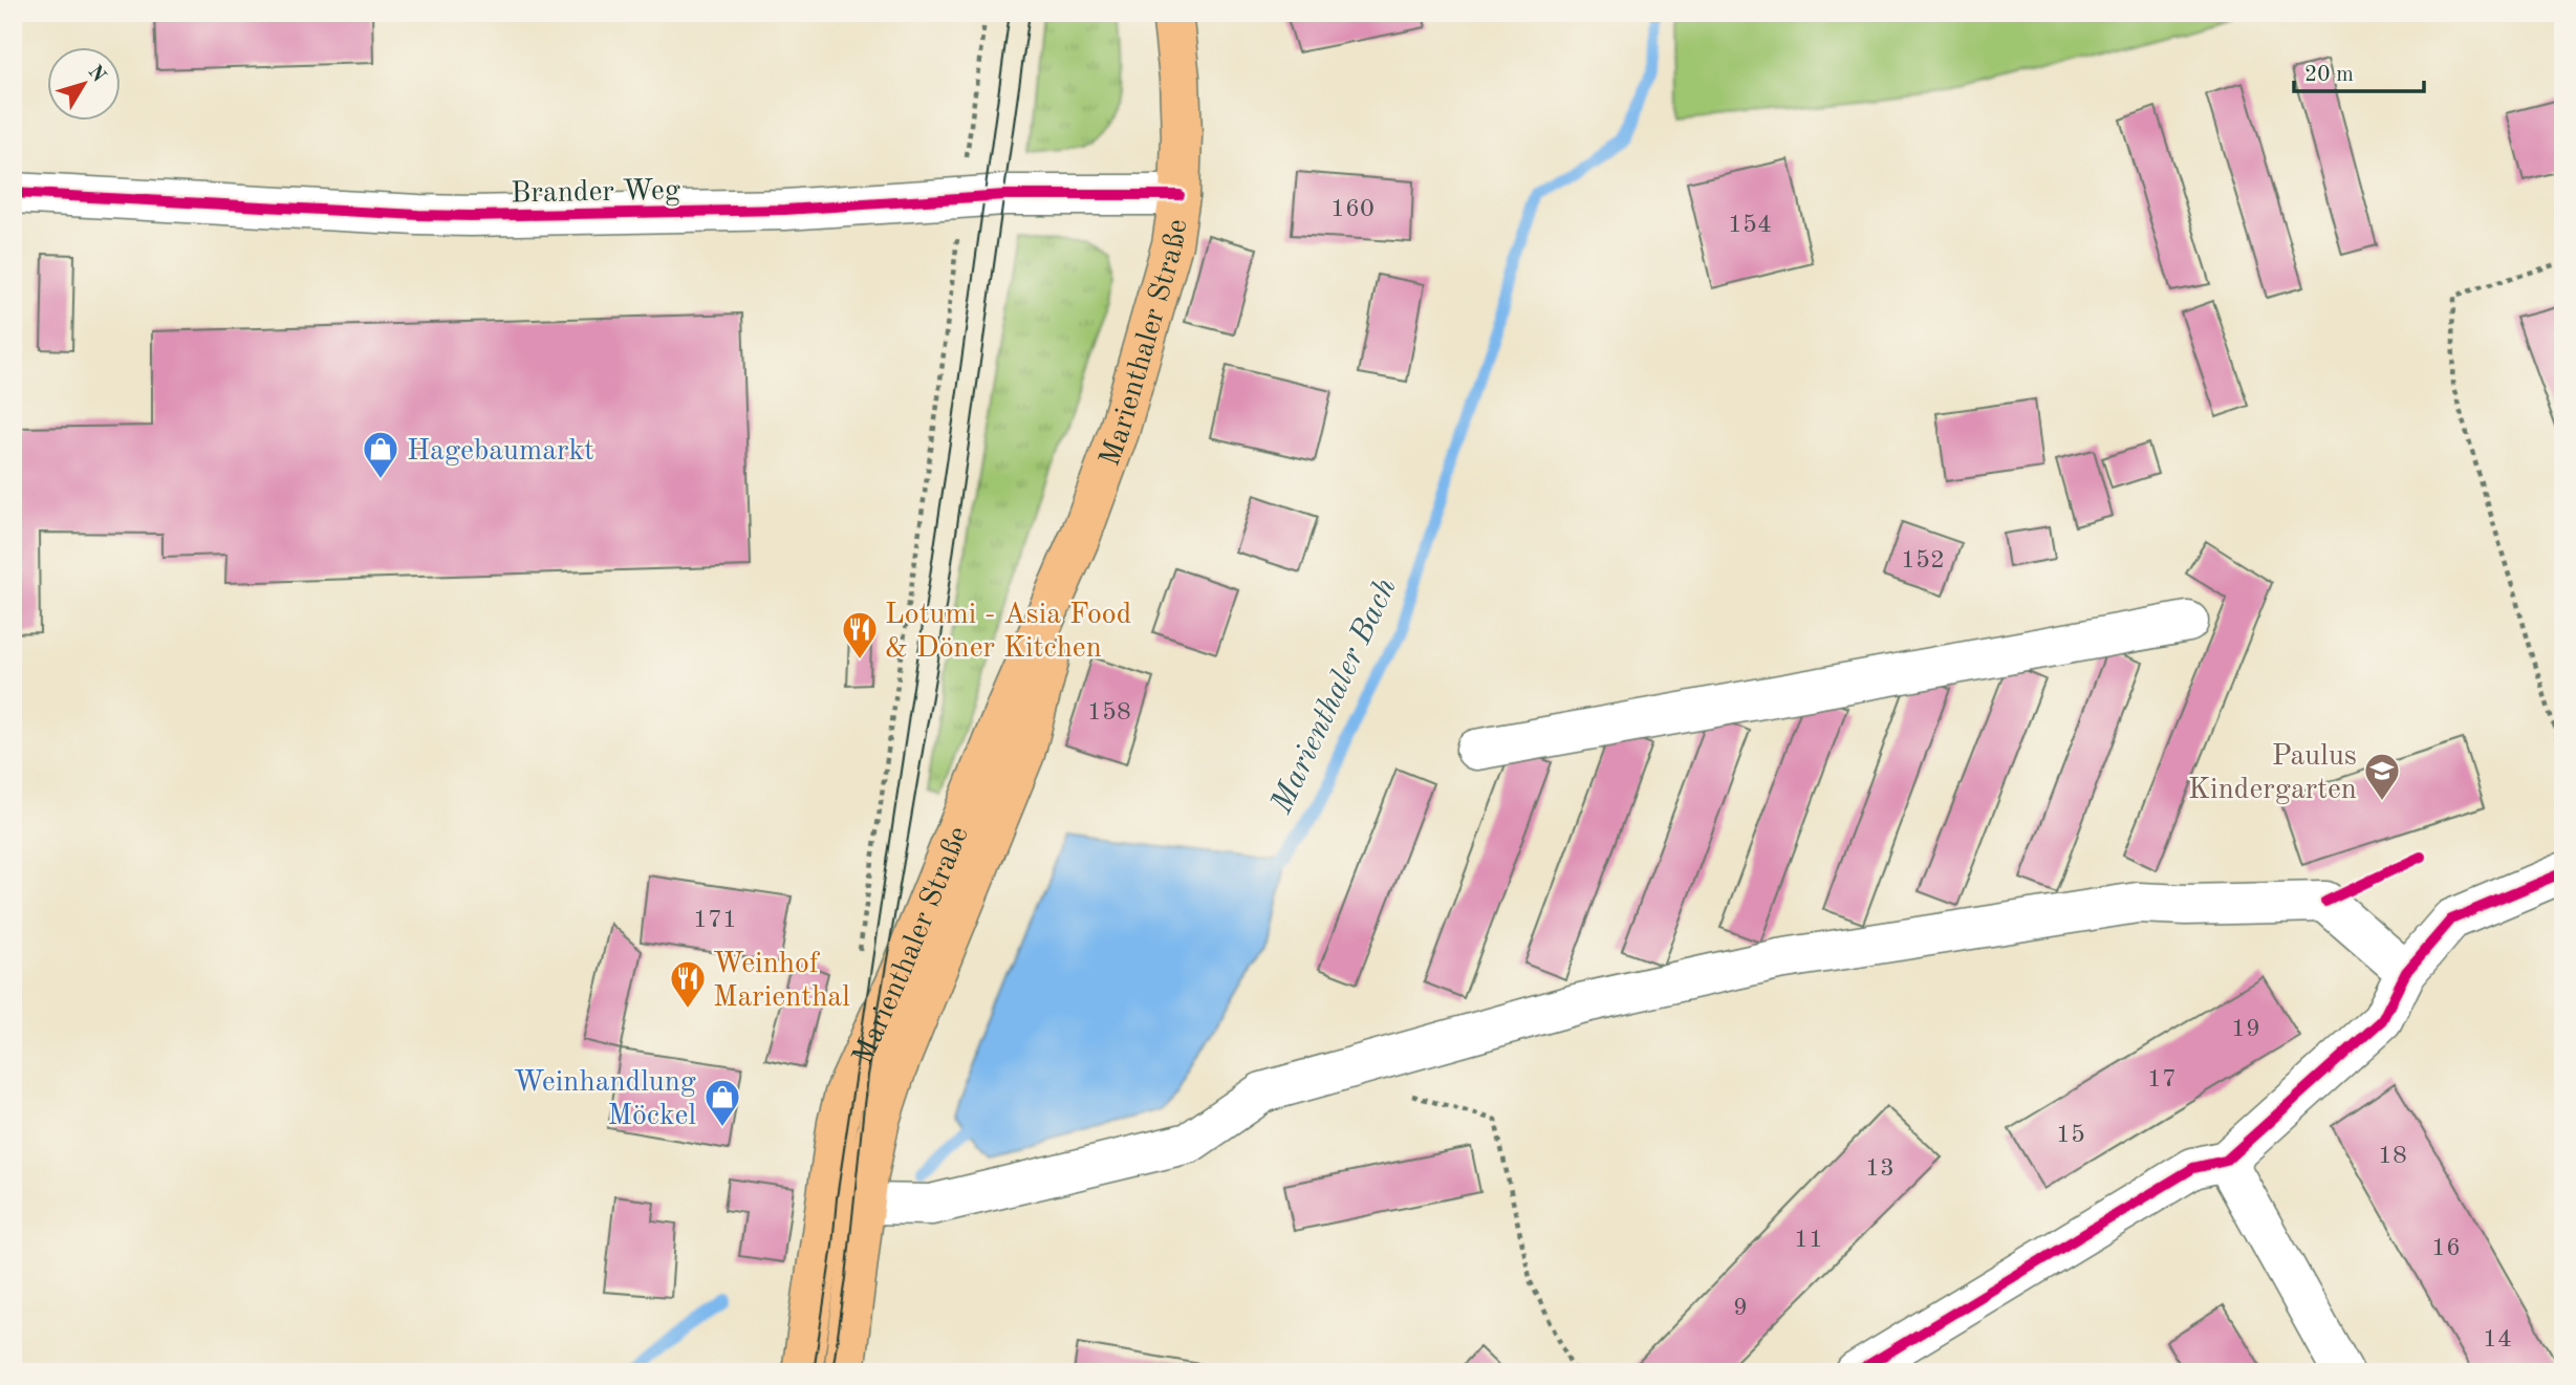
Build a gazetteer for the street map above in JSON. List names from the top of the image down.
{
  "streets": {
    "main road": ["Marienthaler Straße"],
    "street": ["Brander Weg"]
  },
  "crossings": [
    ["Brander Weg", "Marienthaler Straße"]
  ],
  "water": ["Marienthaler Bach"],
  "places": {
    "shop": ["Hagebaumarkt", "Weinhandlung Möckel"],
    "restaurant": ["Lotumi - Asia Food & Döner Kitchen", "Weinhof Marienthal"],
    "school or university": ["Paulus Kindergarten"]
  },
  "house_numbers": [
    "160",
    "154",
    "152",
    "158",
    "171",
    "19",
    "17",
    "15",
    "18",
    "13",
    "11",
    "16",
    "9",
    "14"
  ],
  "scale_bar": "20 m",
  "north": "top right"
}
